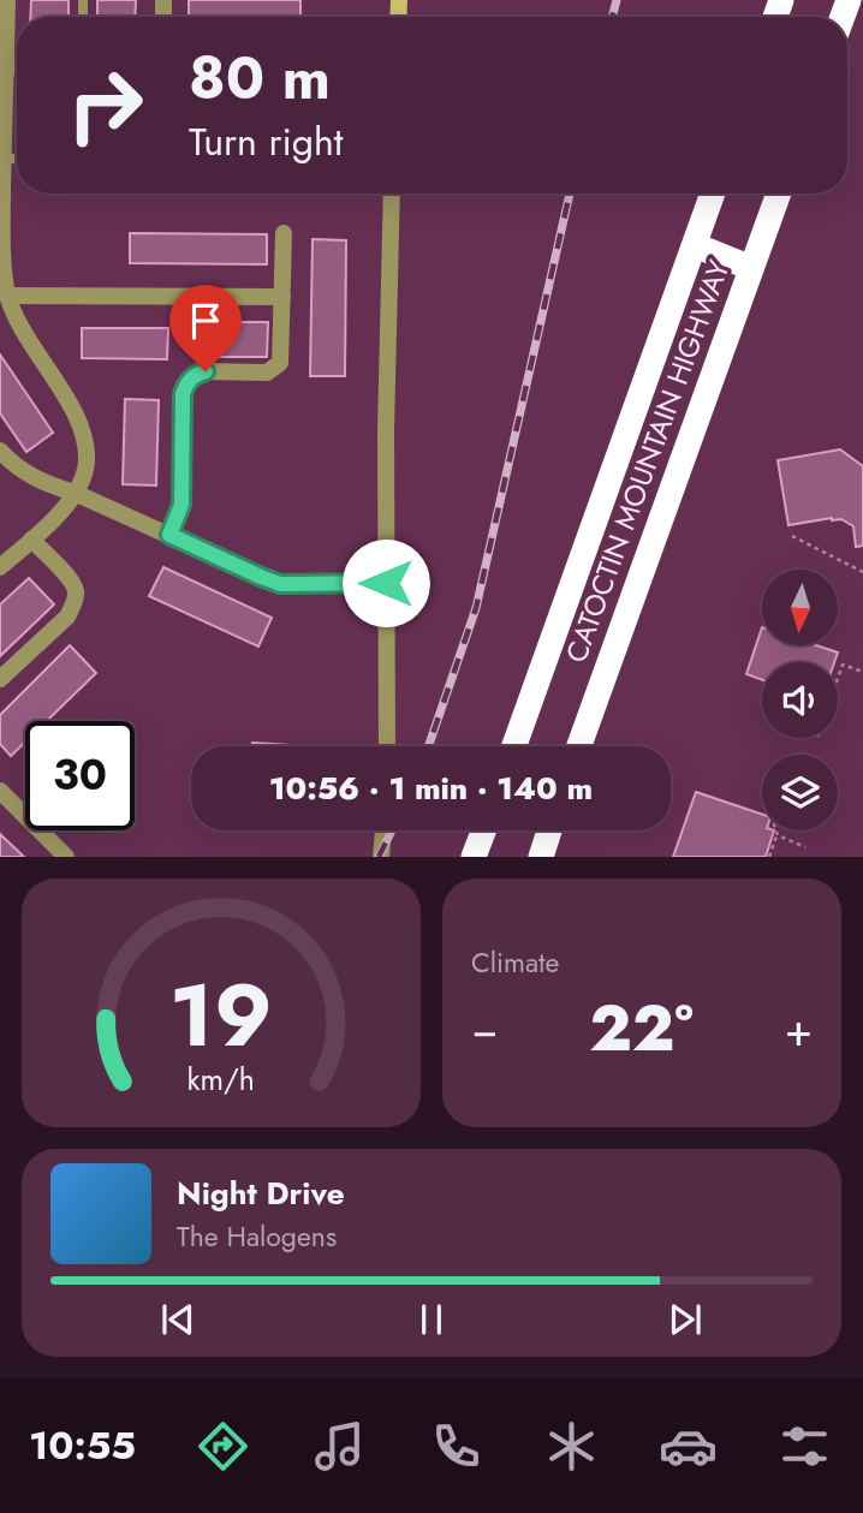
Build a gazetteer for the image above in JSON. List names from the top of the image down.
{
  "streets": {
    "highway": ["CATOCTIN MOUNTAIN HIGHWAY"]
  },
  "north": "bottom",
  "page": {
    "turn": ["80 m", "Turn right"],
    "limit": "30",
    "trip": "10:56 · 1 min · 140 m",
    "tile": "Climate",
    "heat": ["−", "22°", "+"],
    "song": ["Night Drive", "The Halogens"],
    "tabs": "10:55",
    "gauge": ["19", "km/h"]
  }
}
